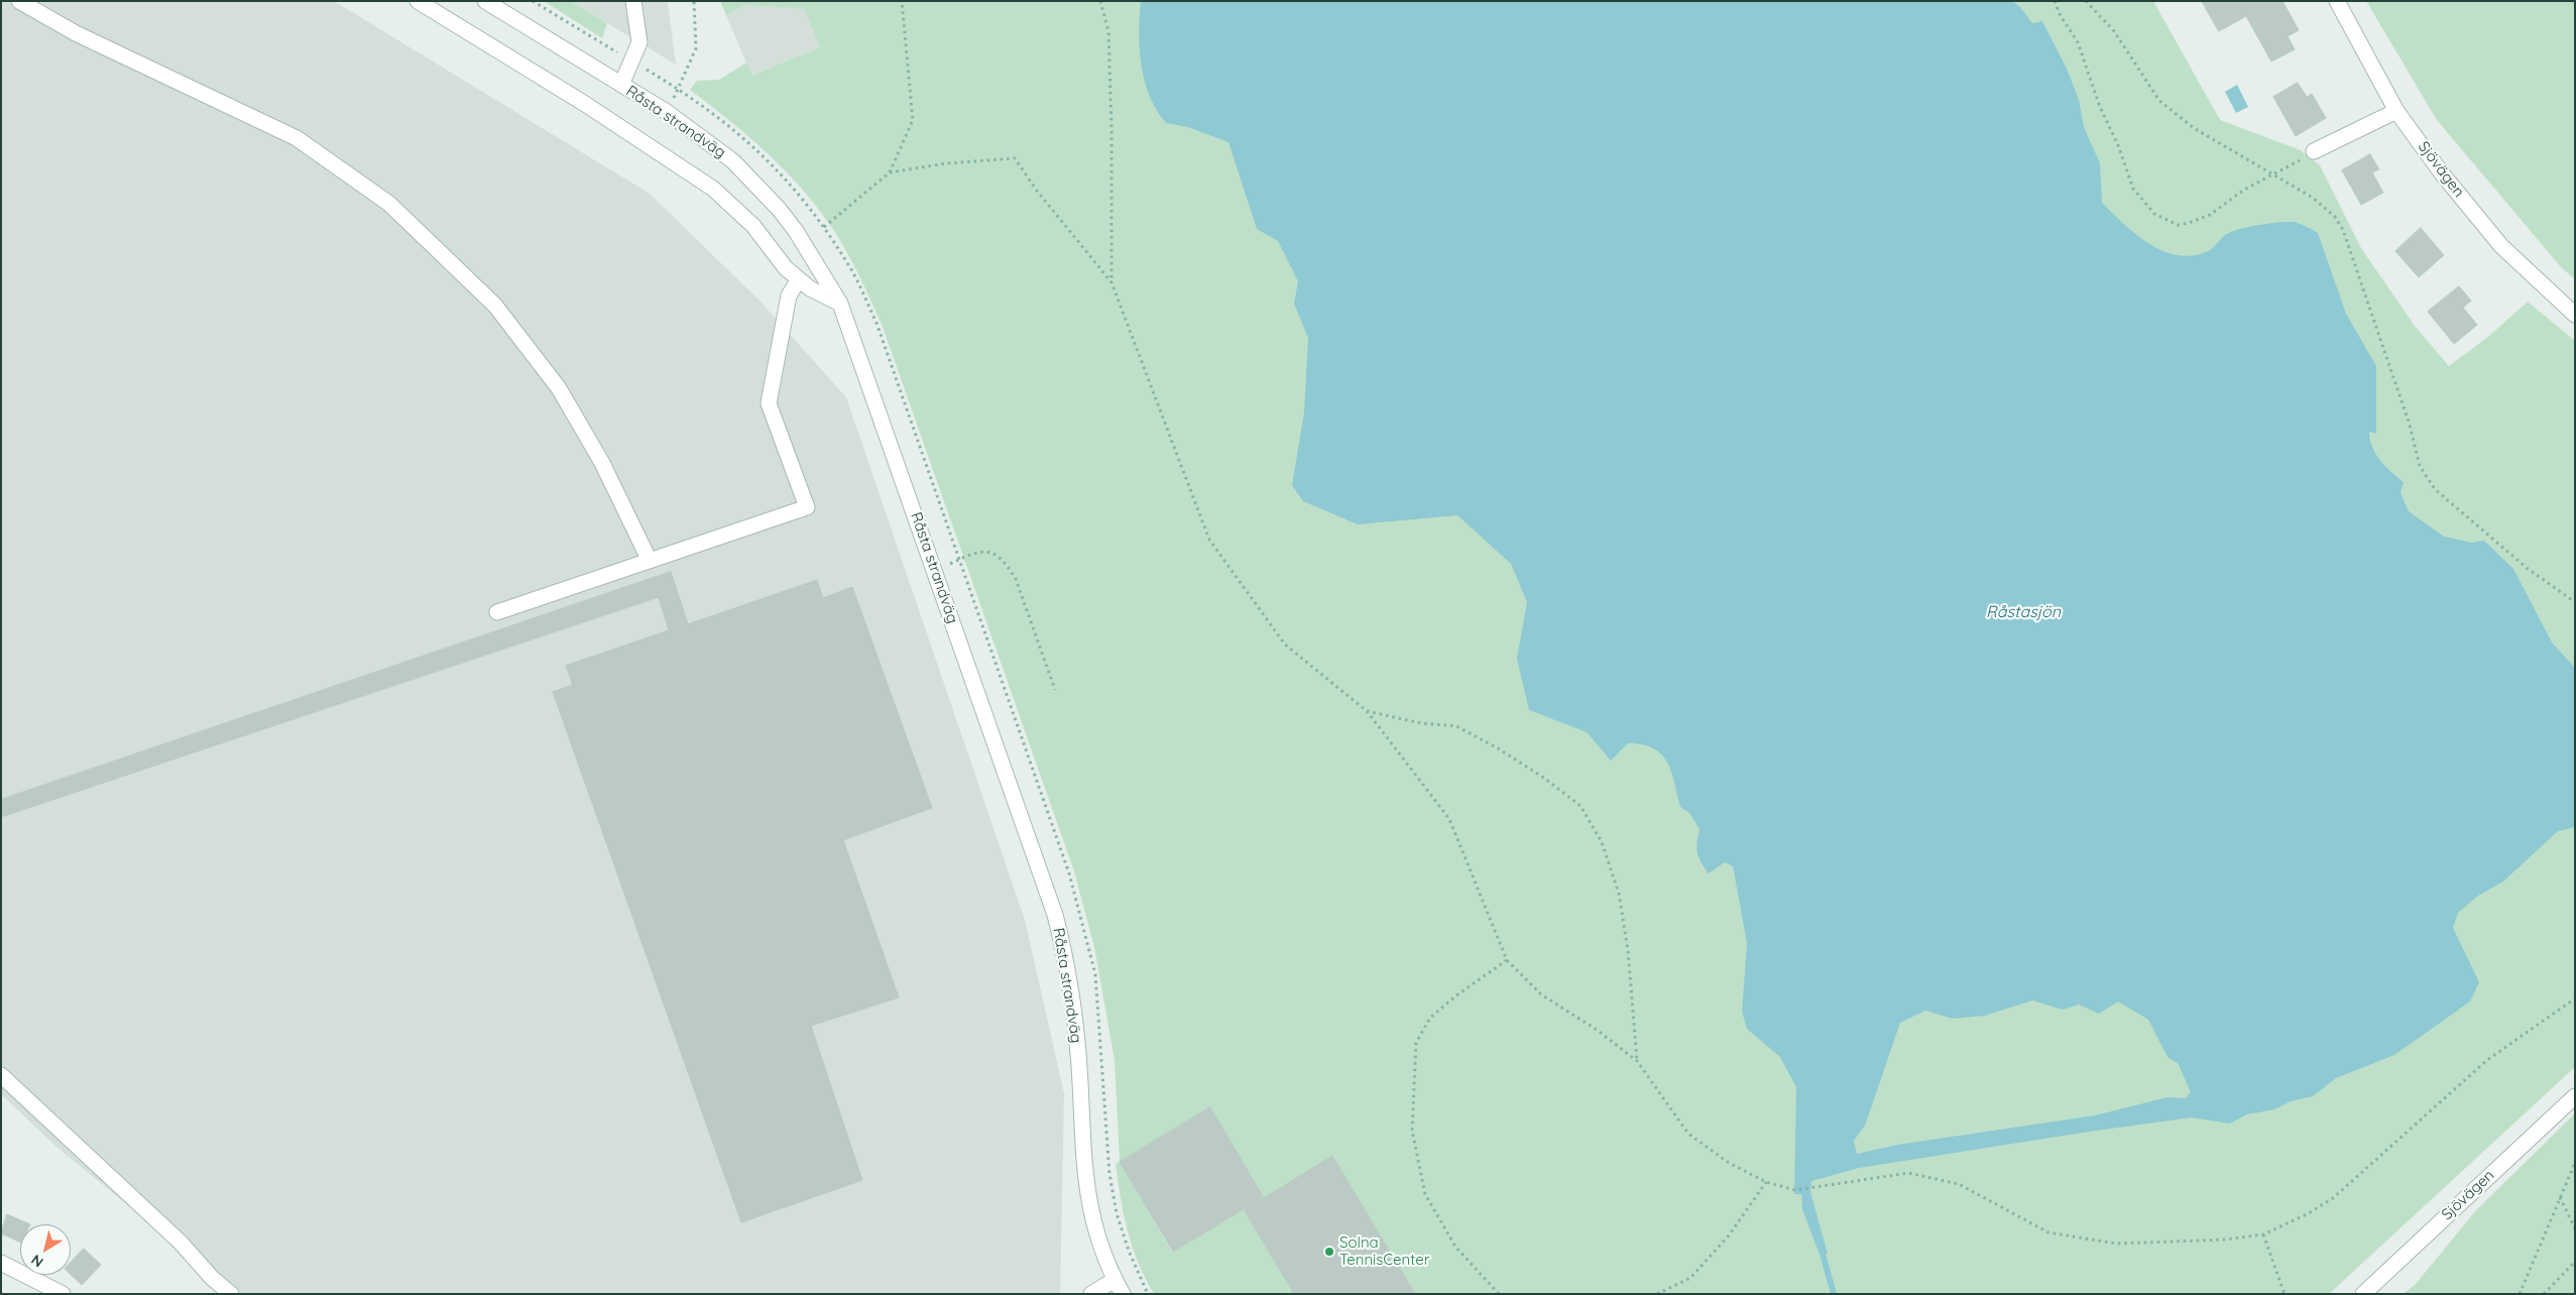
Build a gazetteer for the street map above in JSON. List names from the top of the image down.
{
  "streets": {
    "street": ["Råsta strandväg", "Sjövägen"]
  },
  "water": ["Råstasjön"],
  "places": ["Solna TennisCenter"],
  "north": "bottom left"
}
